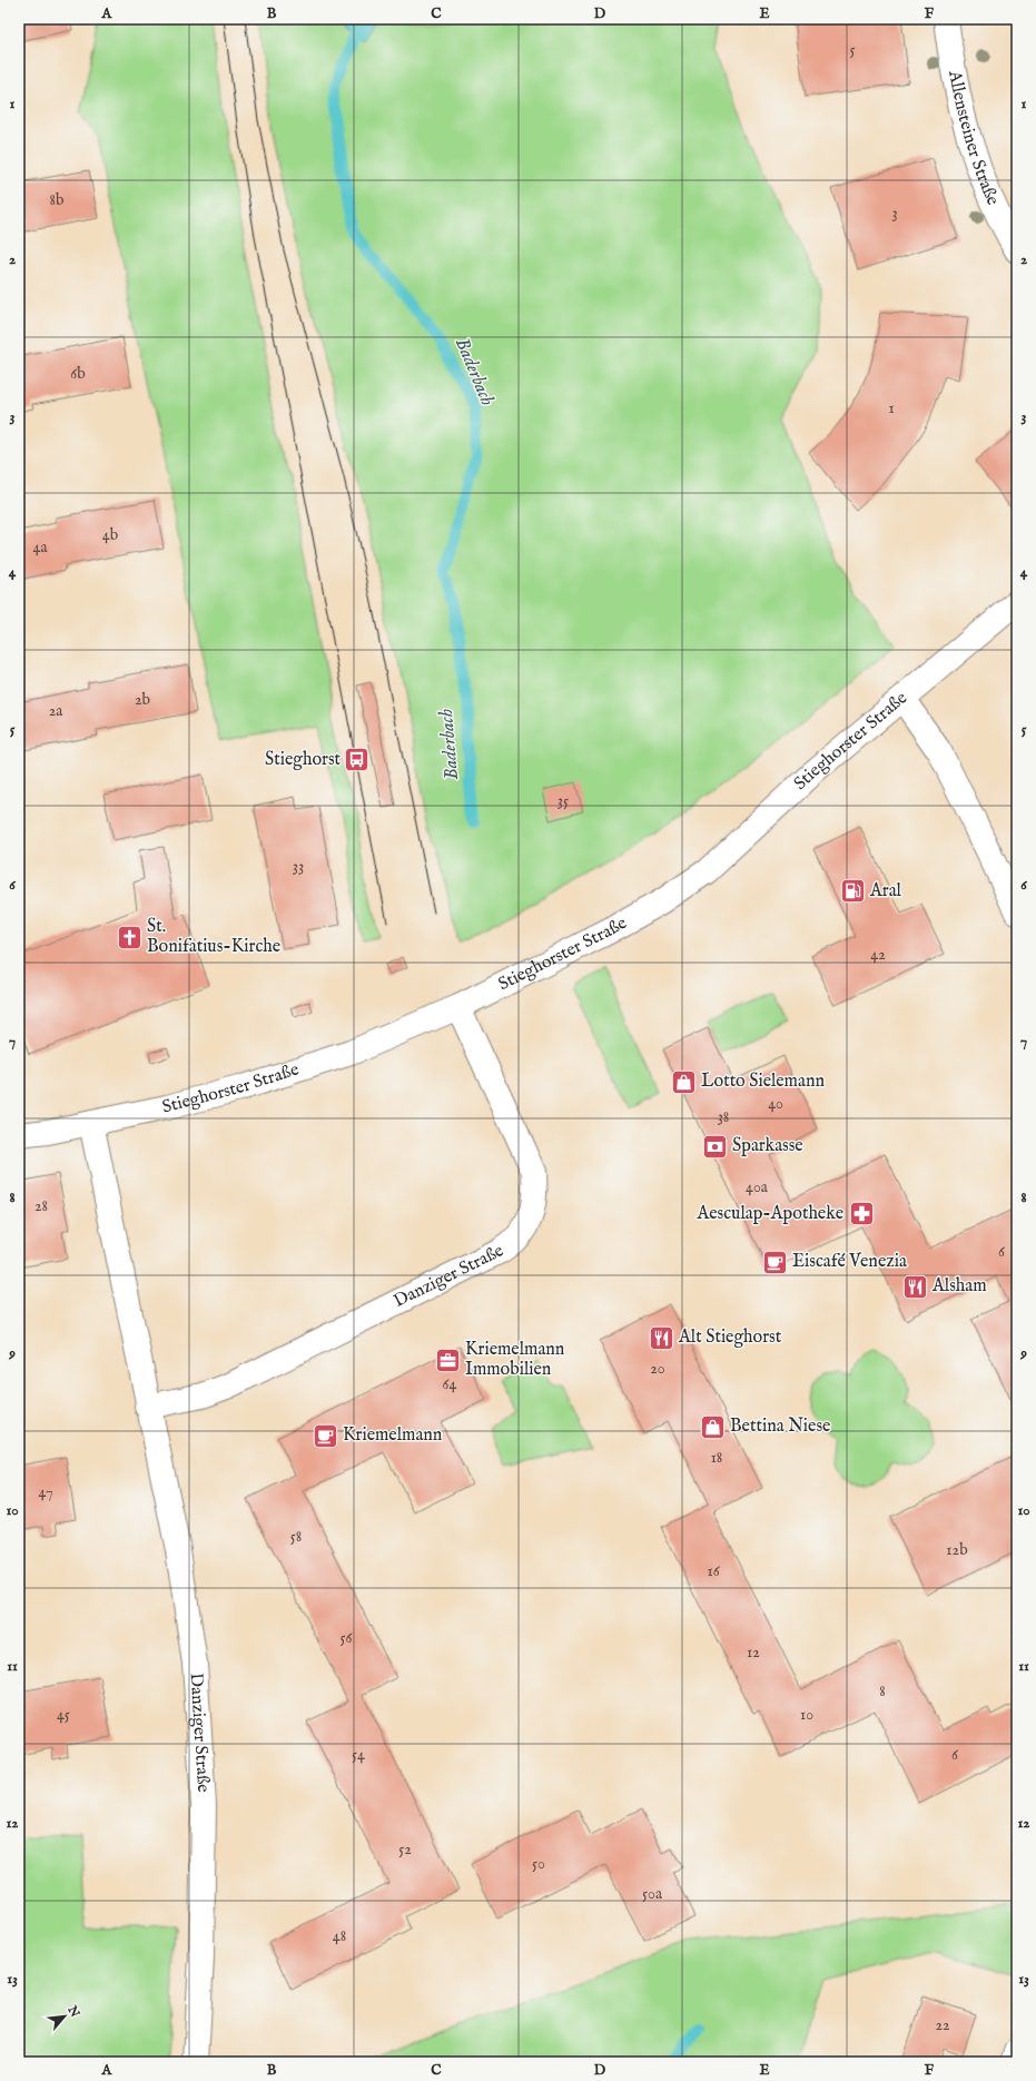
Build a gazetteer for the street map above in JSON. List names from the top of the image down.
{
  "streets": {
    "street": ["Allensteiner Straße", "Stieghorster Straße", "Danziger Straße"]
  },
  "crossings": [
    ["Stieghorster Straße", "Danziger Straße"]
  ],
  "water": ["Baderbach"],
  "places": {
    "bus stop": ["Stieghorst"],
    "fuel station": ["Aral"],
    "church": ["St. Bonifatius-Kirche"],
    "shop": ["Lotto Sielemann", "Bettina Niese"],
    "bank": ["Sparkasse"],
    "pharmacy": ["Aesculap-Apotheke"],
    "cafe": ["Eiscafé Venezia", "Kriemelmann"],
    "restaurant": ["Alsham", "Alt Stieghorst"],
    "office": ["Kriemelmann Immobilien"]
  },
  "house_numbers": [
    "5",
    "8b",
    "3",
    "6b",
    "1",
    "4b",
    "4a",
    "2b",
    "2a",
    "35",
    "33",
    "42",
    "40",
    "38",
    "40a",
    "28",
    "6",
    "20",
    "64",
    "18",
    "47",
    "58",
    "12b",
    "16",
    "56",
    "12",
    "8",
    "45",
    "10",
    "54",
    "6",
    "52",
    "50",
    "50a",
    "48",
    "22"
  ],
  "north": "top right",
  "grid": {
    "columns": [
      "A",
      "B",
      "C",
      "D",
      "E",
      "F"
    ],
    "rows": [
      "1",
      "2",
      "3",
      "4",
      "5",
      "6",
      "7",
      "8",
      "9",
      "10",
      "11",
      "12",
      "13"
    ]
  }
}
